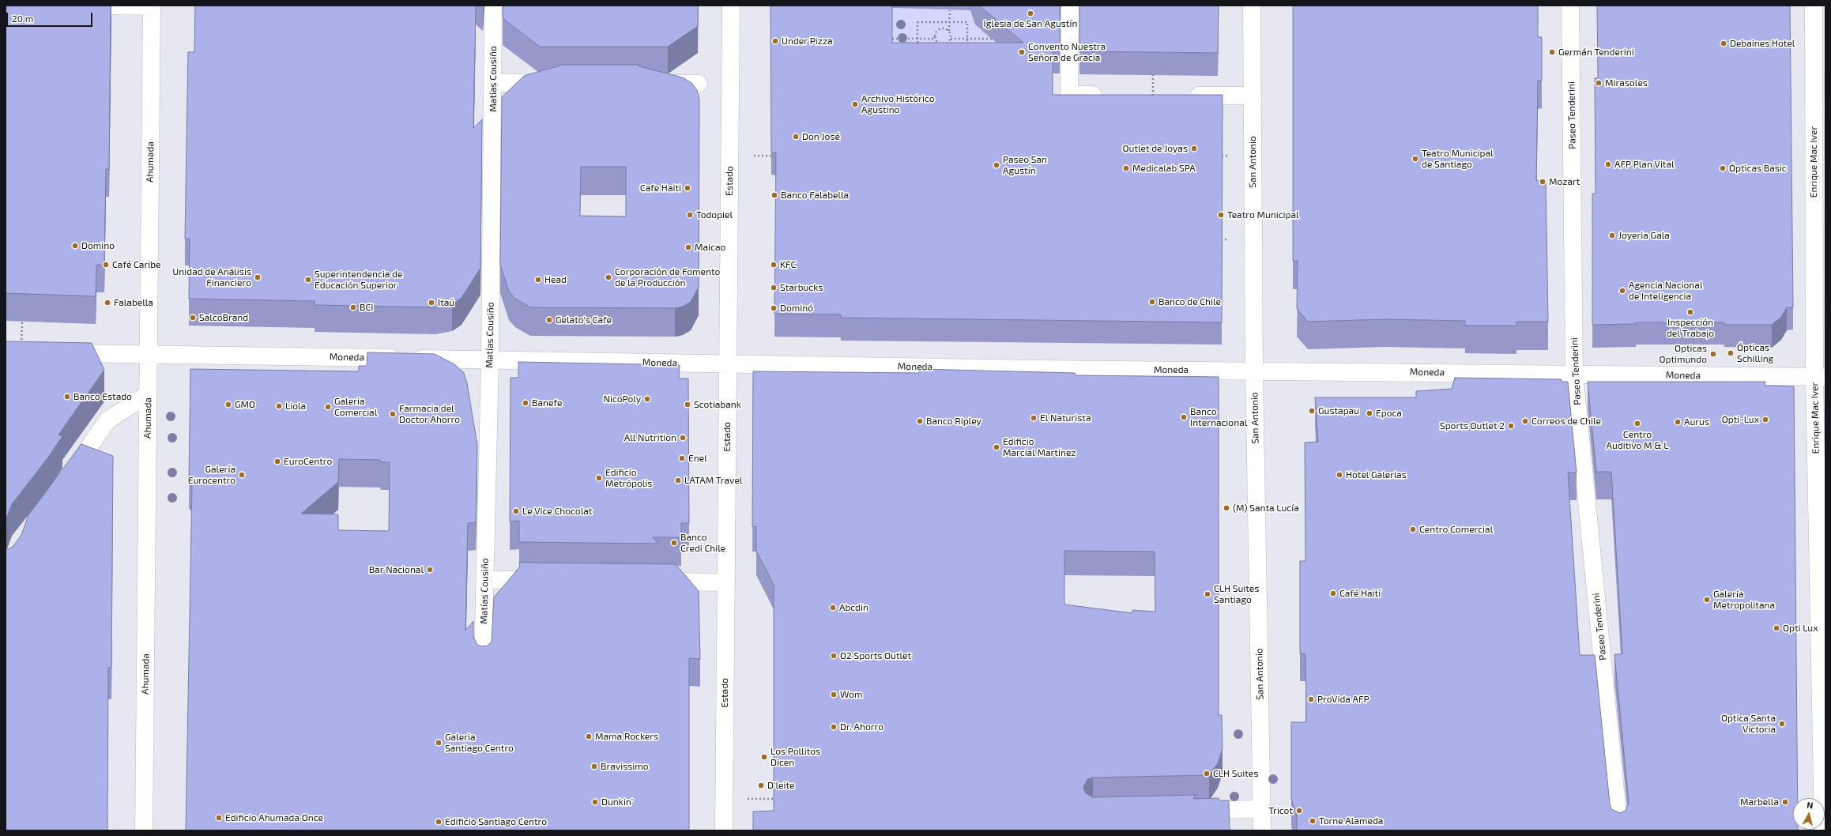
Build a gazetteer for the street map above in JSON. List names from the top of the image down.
{
  "streets": {
    "street": [
      "Matías Cousiño",
      "Paseo Tenderini",
      "Ahumada",
      "San Antonio",
      "Enrique Mac Iver",
      "Estado",
      "Moneda"
    ]
  },
  "crossings": [
    ["Matías Cousiño", "Moneda"],
    ["Paseo Tenderini", "Moneda"],
    ["Ahumada", "Moneda"],
    ["San Antonio", "Moneda"],
    ["Enrique Mac Iver", "Moneda"],
    ["Estado", "Moneda"]
  ],
  "places": [
    "Iglesia de San Agustín",
    "Under Pizza",
    "Debaines Hotel",
    "Convento Nuestra Señora de Gracia",
    "Germán Tenderini",
    "Mirasoles",
    "Archivo Histórico Agustino",
    "Don José",
    "Outlet de Joyas",
    "Teatro Municipal de Santiago",
    "AFP Plan Vital",
    "Paseo San Agustín",
    "Medicalab SPA",
    "Ópticas Basic",
    "Mozart",
    "Cafe Haiti",
    "Banco Falabella",
    "Todopiel",
    "Teatro Municipal",
    "Joyeria Gala",
    "Domino",
    "Maicao",
    "Café Caribe",
    "KFC",
    "Unidad de Análisis Financiero",
    "Corporación de Fomento de la Producción",
    "Superintendencia de Educación Superior",
    "Head",
    "Starbucks",
    "Agencia Nacional de Inteligencia",
    "Banco de Chile",
    "Falabella",
    "Itaú",
    "BCI",
    "Dominó",
    "Inspección del Trabajo",
    "SalcoBrand",
    "Gelato's Cafe",
    "Ópticas Schilling",
    "Opticas Optimundo",
    "Banco Estado",
    "NicoPoly",
    "Banefe",
    "GMO",
    "Scotiabank",
    "Liola",
    "Galeria Comercial",
    "Gustapau",
    "Epoca",
    "Farmacia del Doctor Ahorro",
    "Banco Internacional",
    "El Naturista",
    "Opti-Lux",
    "Banco Ripley",
    "Correos de Chile",
    "Aurus",
    "Centro Auditivo M & L",
    "Sports Outlet 2",
    "All Nutrition",
    "Edificio Marcial Martínez",
    "Enel",
    "EuroCentro",
    "Galería Eurocentro",
    "Hotel Galerias",
    "Edificio Metrópolis",
    "LATAM Travel",
    "(M) Santa Lucía",
    "Le Vice Chocolat",
    "Centro Comercial",
    "Banco Credi Chile",
    "Bar Nacional",
    "Café Haití",
    "CLH Suites Santiago",
    "Galería Metropolitana",
    "Abcdin",
    "Opti Lux",
    "O2 Sports Outlet",
    "Wom",
    "ProVida AFP",
    "Optica Santa Victoria",
    "Dr. Ahorro",
    "Mama Rockers",
    "Galeria Santiago Centro",
    "Los Pollitos Dicen",
    "Bravissimo",
    "CLH Suites",
    "D'leite",
    "Dunkin'",
    "Marbella",
    "Tricot",
    "Edificio Ahumada Once",
    "Torne Alameda",
    "Edificio Santiago Centro"
  ],
  "scale_bar": "20 m",
  "north": "top"
}
